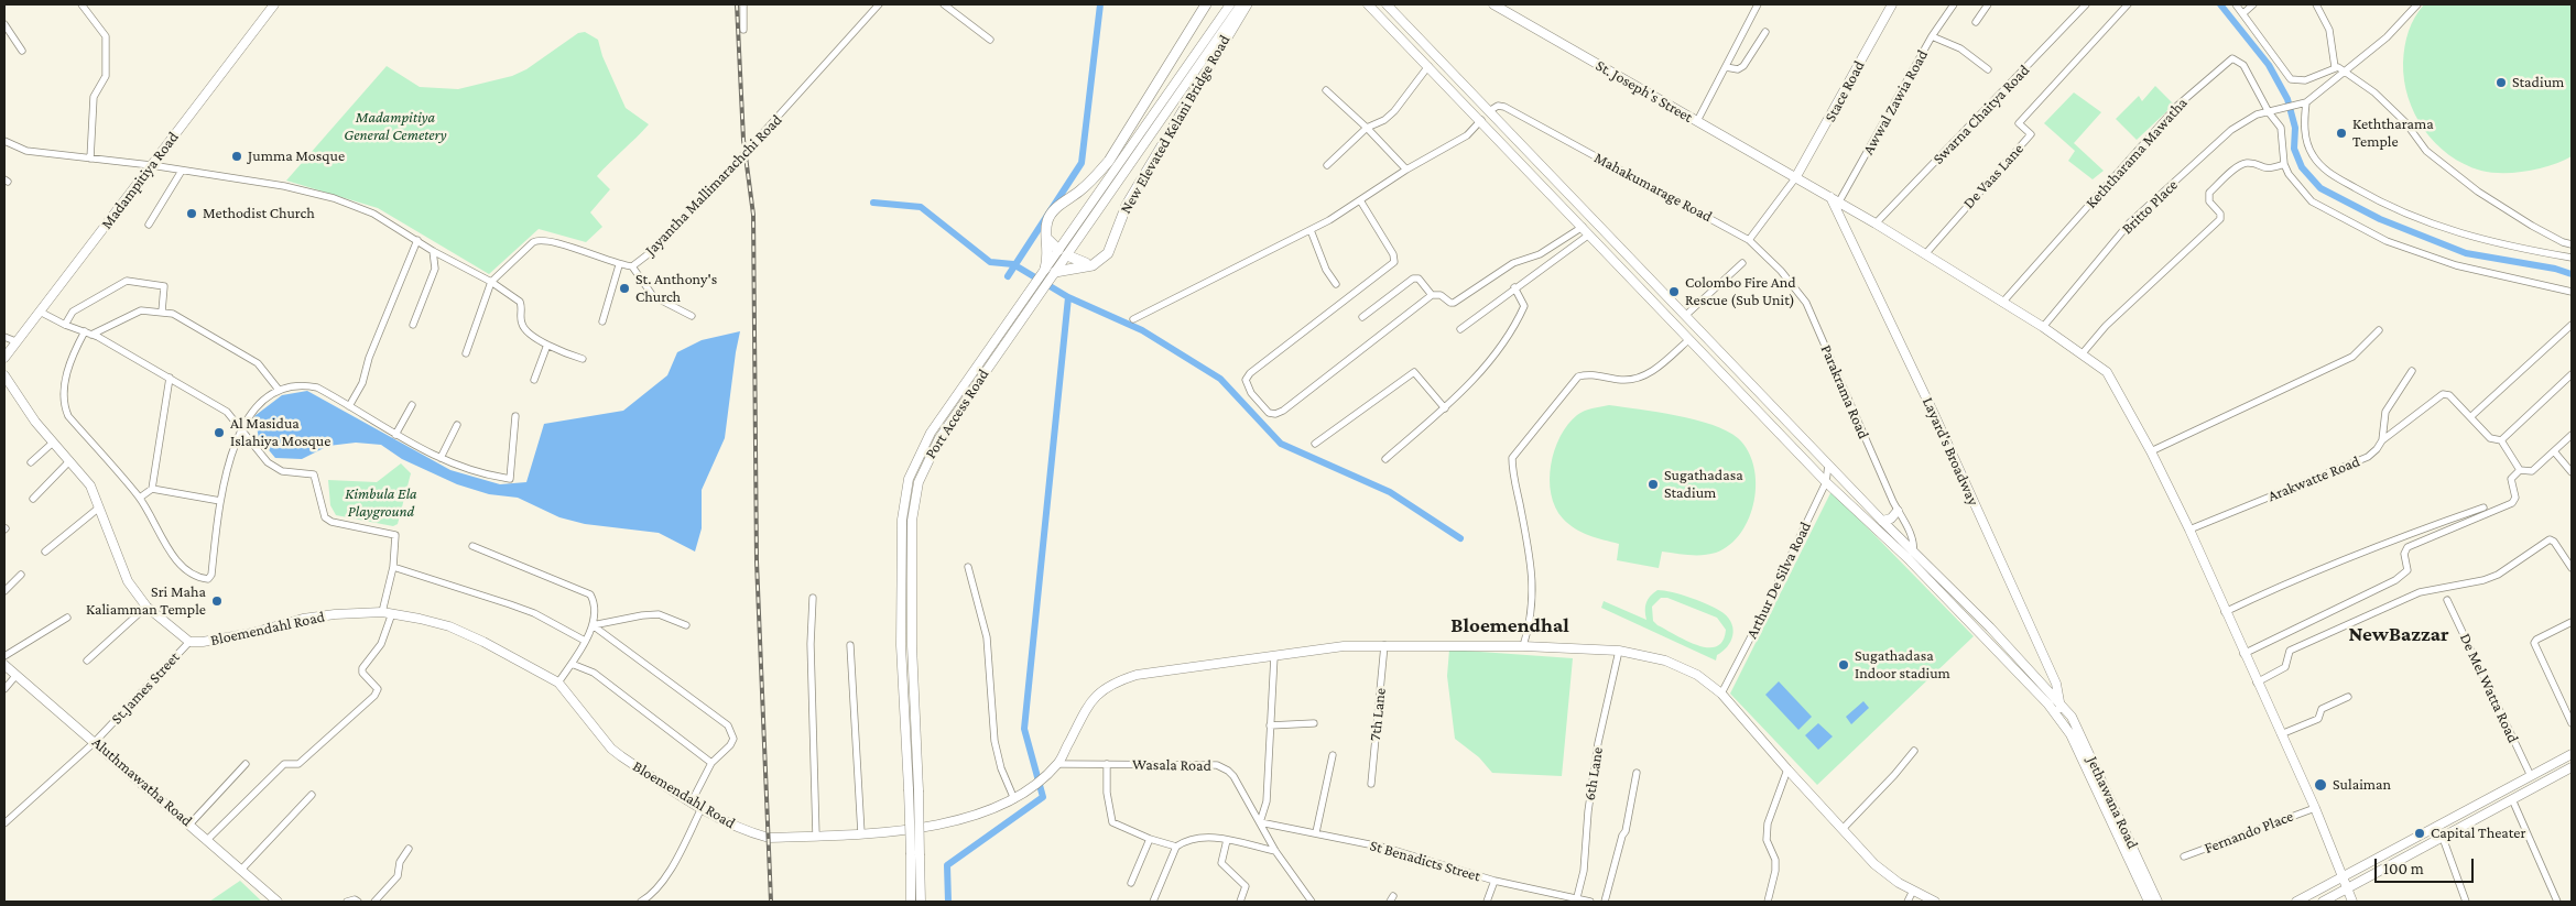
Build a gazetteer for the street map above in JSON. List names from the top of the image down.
{
  "streets": {
    "highway": ["New Elevated Kelani Bridge Road"],
    "main road": [
      "St. Joseph's Street",
      "Stace Road",
      "Madampitiya Road",
      "Port Access Road",
      "Layard's Broadway",
      "Bloemendahl Road",
      "Aluthmawatha Road",
      "Jethawana Road"
    ],
    "street": [
      "Awwal Zawia Road",
      "Swarna Chaitya Road",
      "Keththarama Mawatha",
      "De Vaas Lane",
      "Jayantha Mallimarachchi Road",
      "Mahakumarage Road",
      "Britto Place",
      "Parakrama Road",
      "Arakwatte Road",
      "Arthur De Silva Road",
      "St.James Street",
      "De Mel Watta Road",
      "7th Lane",
      "Wasala Road",
      "6th Lane",
      "Fernando Place",
      "St Benadicts Street"
    ]
  },
  "crossings": [
    ["St. Joseph's Street", "Stace Road"],
    ["St. Joseph's Street", "Awwal Zawia Road"],
    ["St. Joseph's Street", "Swarna Chaitya Road"],
    ["St. Joseph's Street", "Keththarama Mawatha"],
    ["St. Joseph's Street", "De Vaas Lane"],
    ["St. Joseph's Street", "Britto Place"],
    ["St. Joseph's Street", "Layard's Broadway"],
    ["St. Joseph's Street", "Arakwatte Road"],
    ["St. Joseph's Street", "Fernando Place"],
    ["Awwal Zawia Road", "Layard's Broadway"],
    ["Keththarama Mawatha", "Britto Place"],
    ["Mahakumarage Road", "Parakrama Road"],
    ["Layard's Broadway", "Jethawana Road"],
    ["Bloemendahl Road", "St.James Street"],
    ["St.James Street", "Aluthmawatha Road"],
    ["Wasala Road", "St Benadicts Street"],
    ["6th Lane", "St Benadicts Street"]
  ],
  "districts": ["Bloemendhal", "NewBazzar"],
  "parks": ["Madampitiya General Cemetery", "Kimbula Ela Playground"],
  "places": [
    "Stadium",
    "Keththarama Temple",
    "Jumma Mosque",
    "Methodist Church",
    "St. Anthony's Church",
    "Colombo Fire And Rescue (Sub Unit)",
    "Al Masidua Islahiya Mosque",
    "Sugathadasa Stadium",
    "Sri Maha Kaliamman Temple",
    "Sugathadasa Indoor stadium",
    "Sulaiman",
    "Capital Theater"
  ],
  "scale_bar": "100 m"
}
